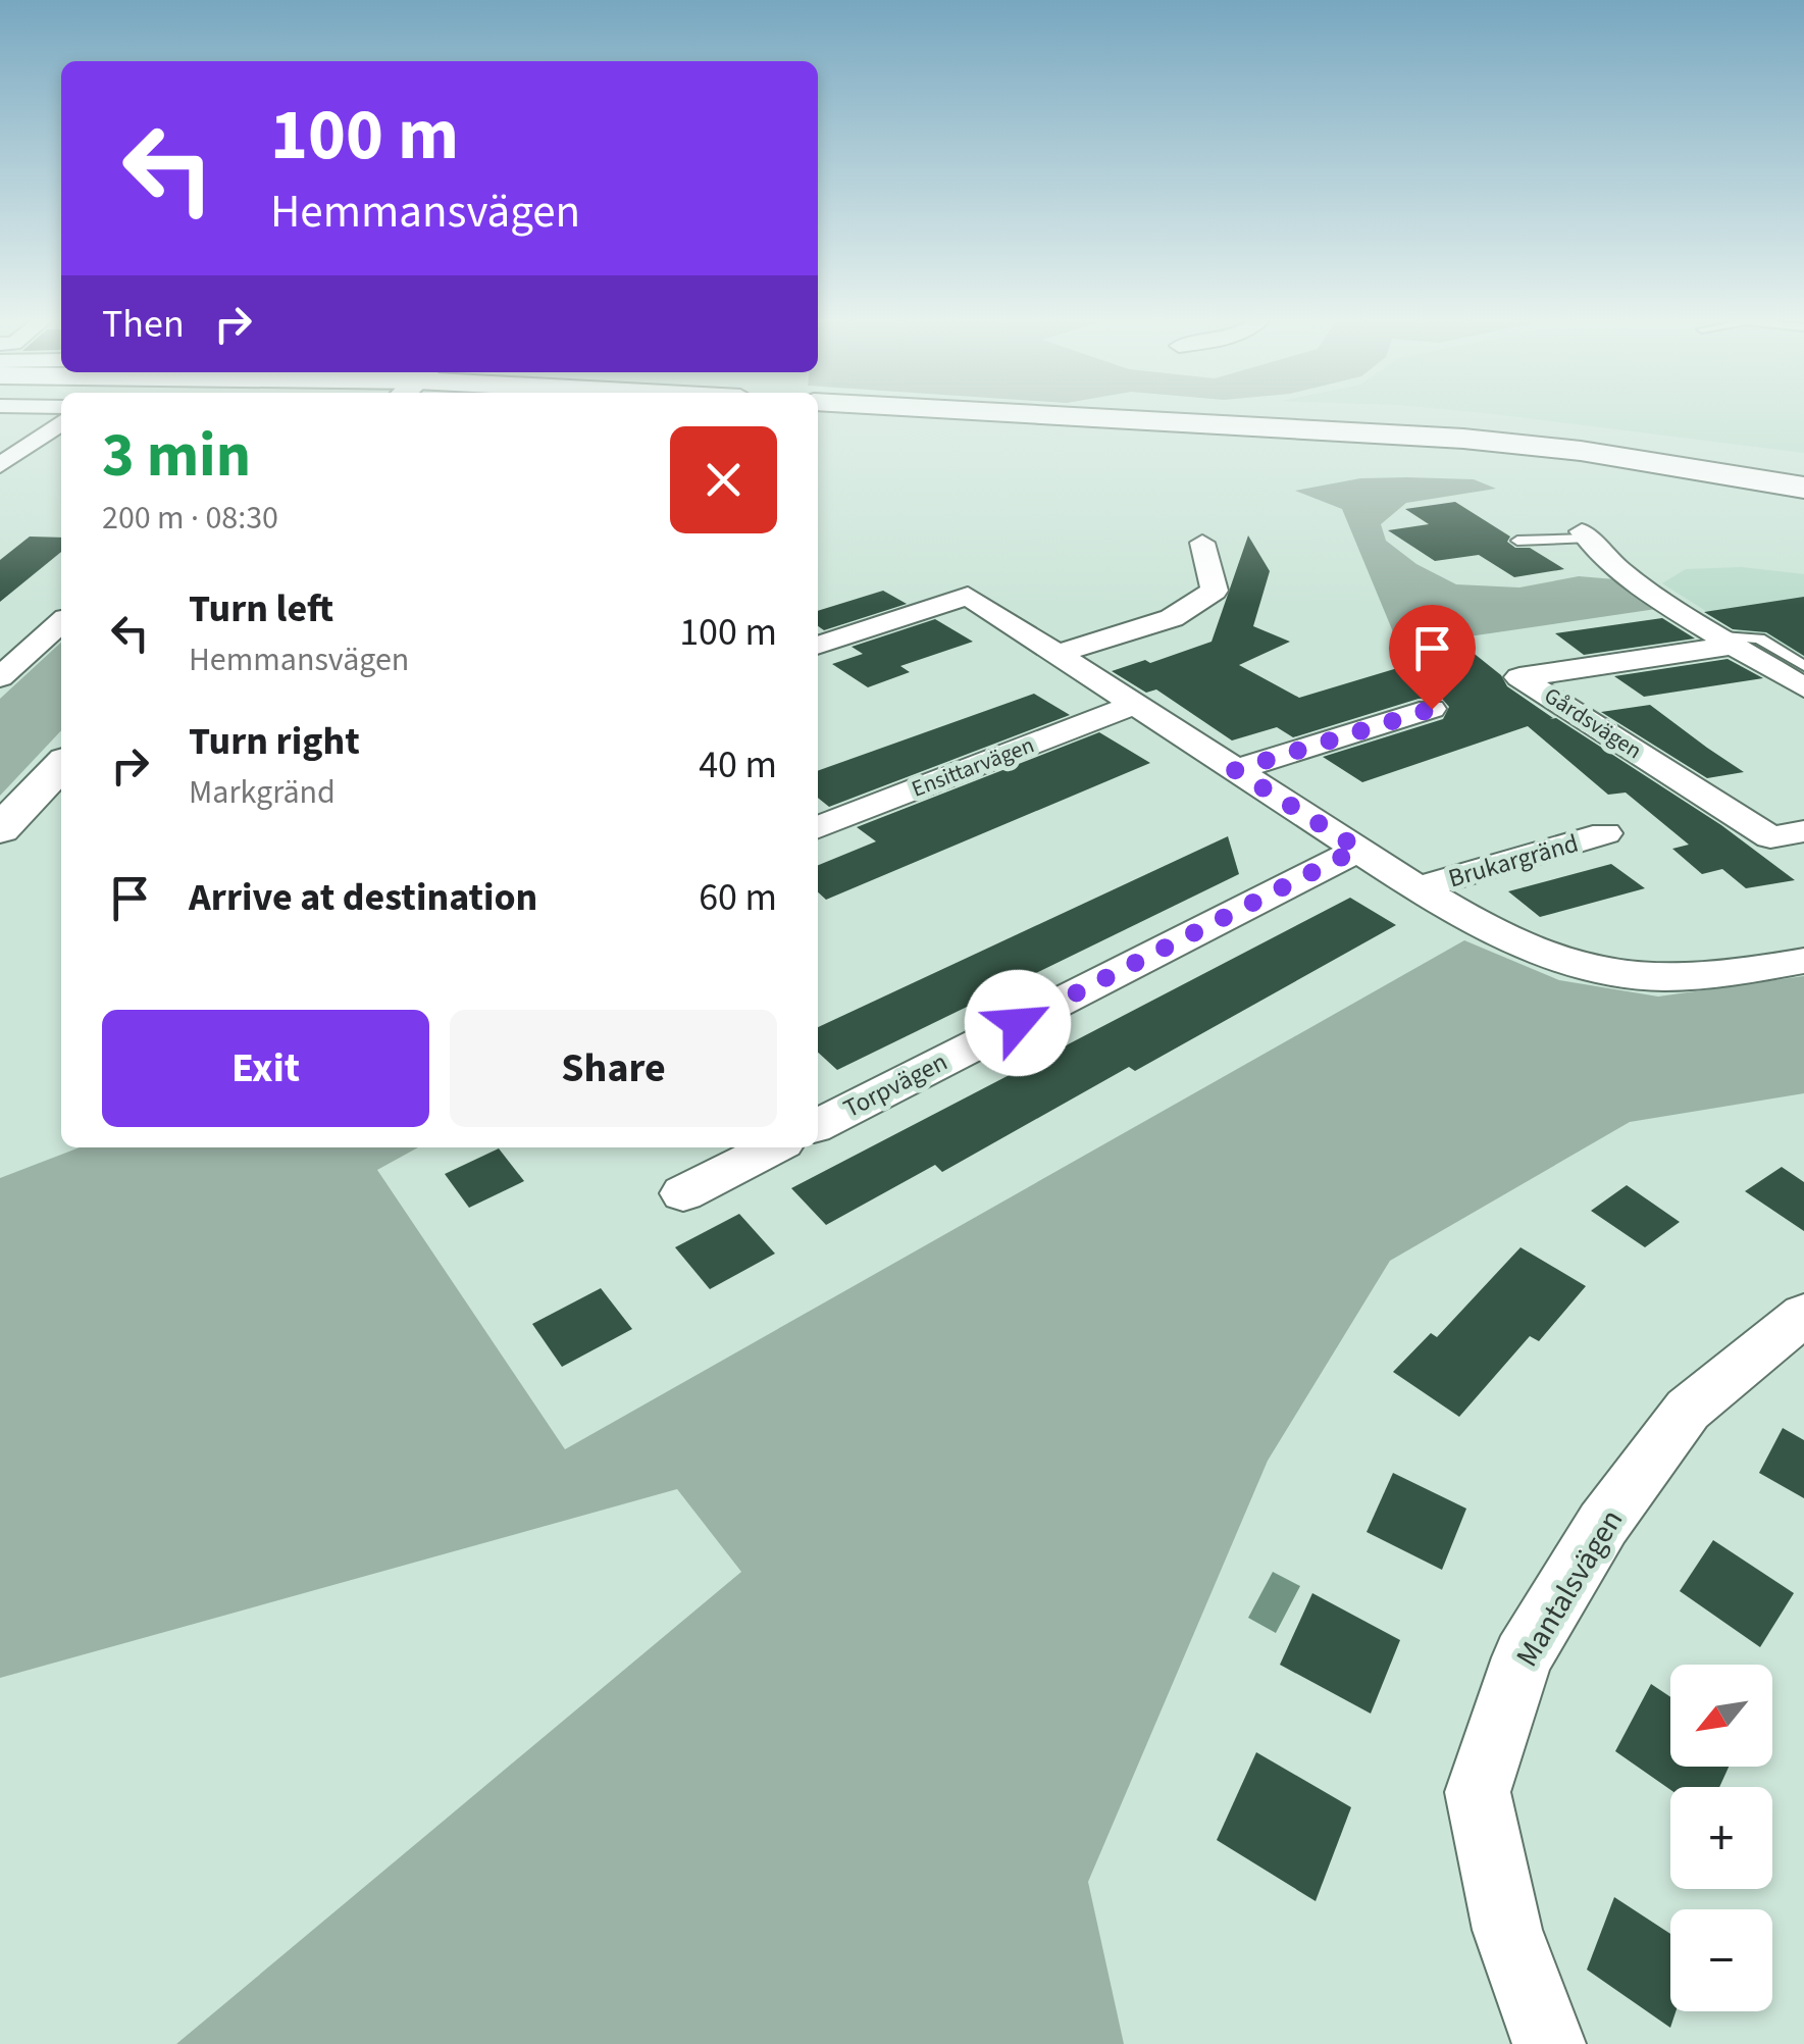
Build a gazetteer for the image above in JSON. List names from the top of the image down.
{
  "streets": {
    "street": [
      "Gårdsvägen",
      "Ensittarvägen",
      "Brukargränd",
      "Torpvägen",
      "Mantalsvägen"
    ]
  },
  "north": "bottom left",
  "page": {
    "turn": ["100 m", "Hemmansvägen"],
    "then": "Then",
    "heading": ["3 min", "200 m · 08:30"],
    "list": [
      {
        "name": "Turn left",
        "note": "Hemmansvägen",
        "value": "100 m"
      },
      {
        "name": "Turn right",
        "note": "Markgränd",
        "value": "40 m"
      },
      {
        "name": "Arrive at destination",
        "value": "60 m"
      }
    ],
    "buttons": ["Exit", "Share"],
    "map_buttons": ["+", "−"]
  }
}
